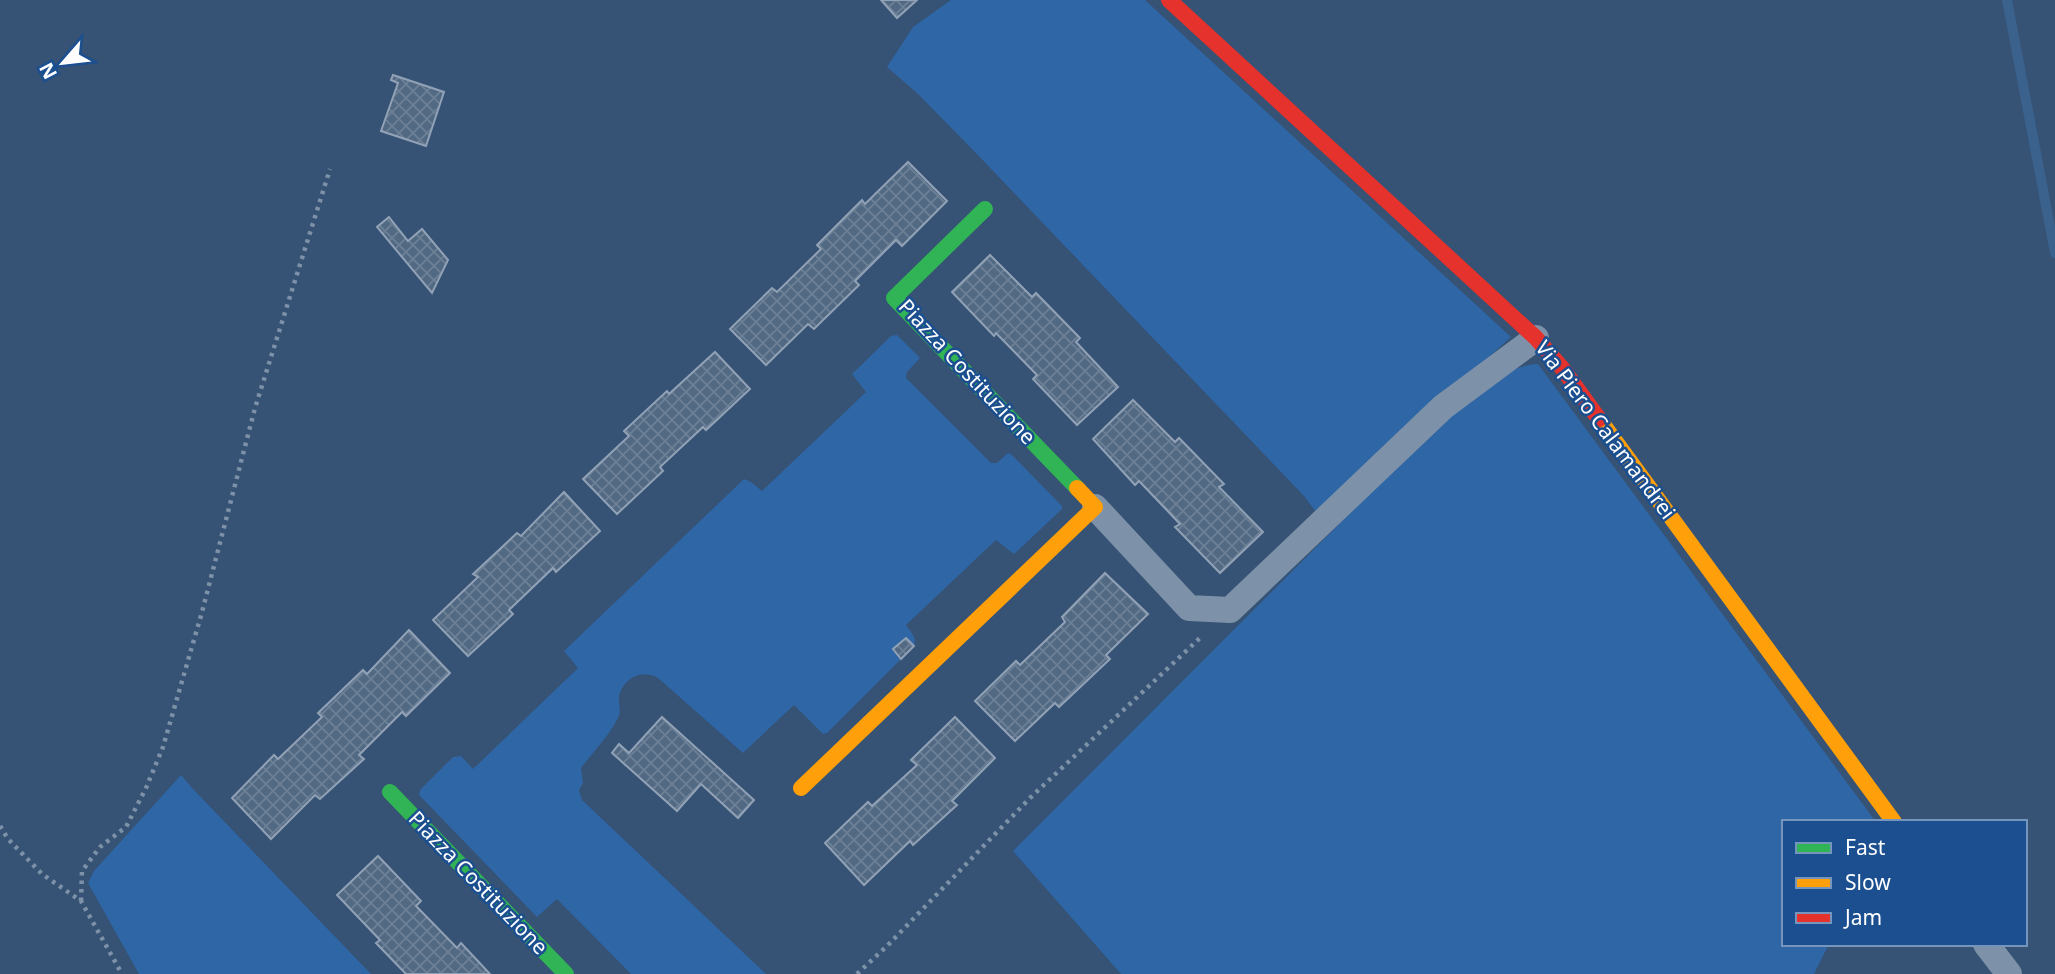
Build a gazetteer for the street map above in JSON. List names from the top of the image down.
{
  "streets": {
    "street": ["Piazza Costituzione", "Via Piero Calamandrei"]
  },
  "legend": ["Fast", "Slow", "Jam"],
  "north": "bottom left"
}
